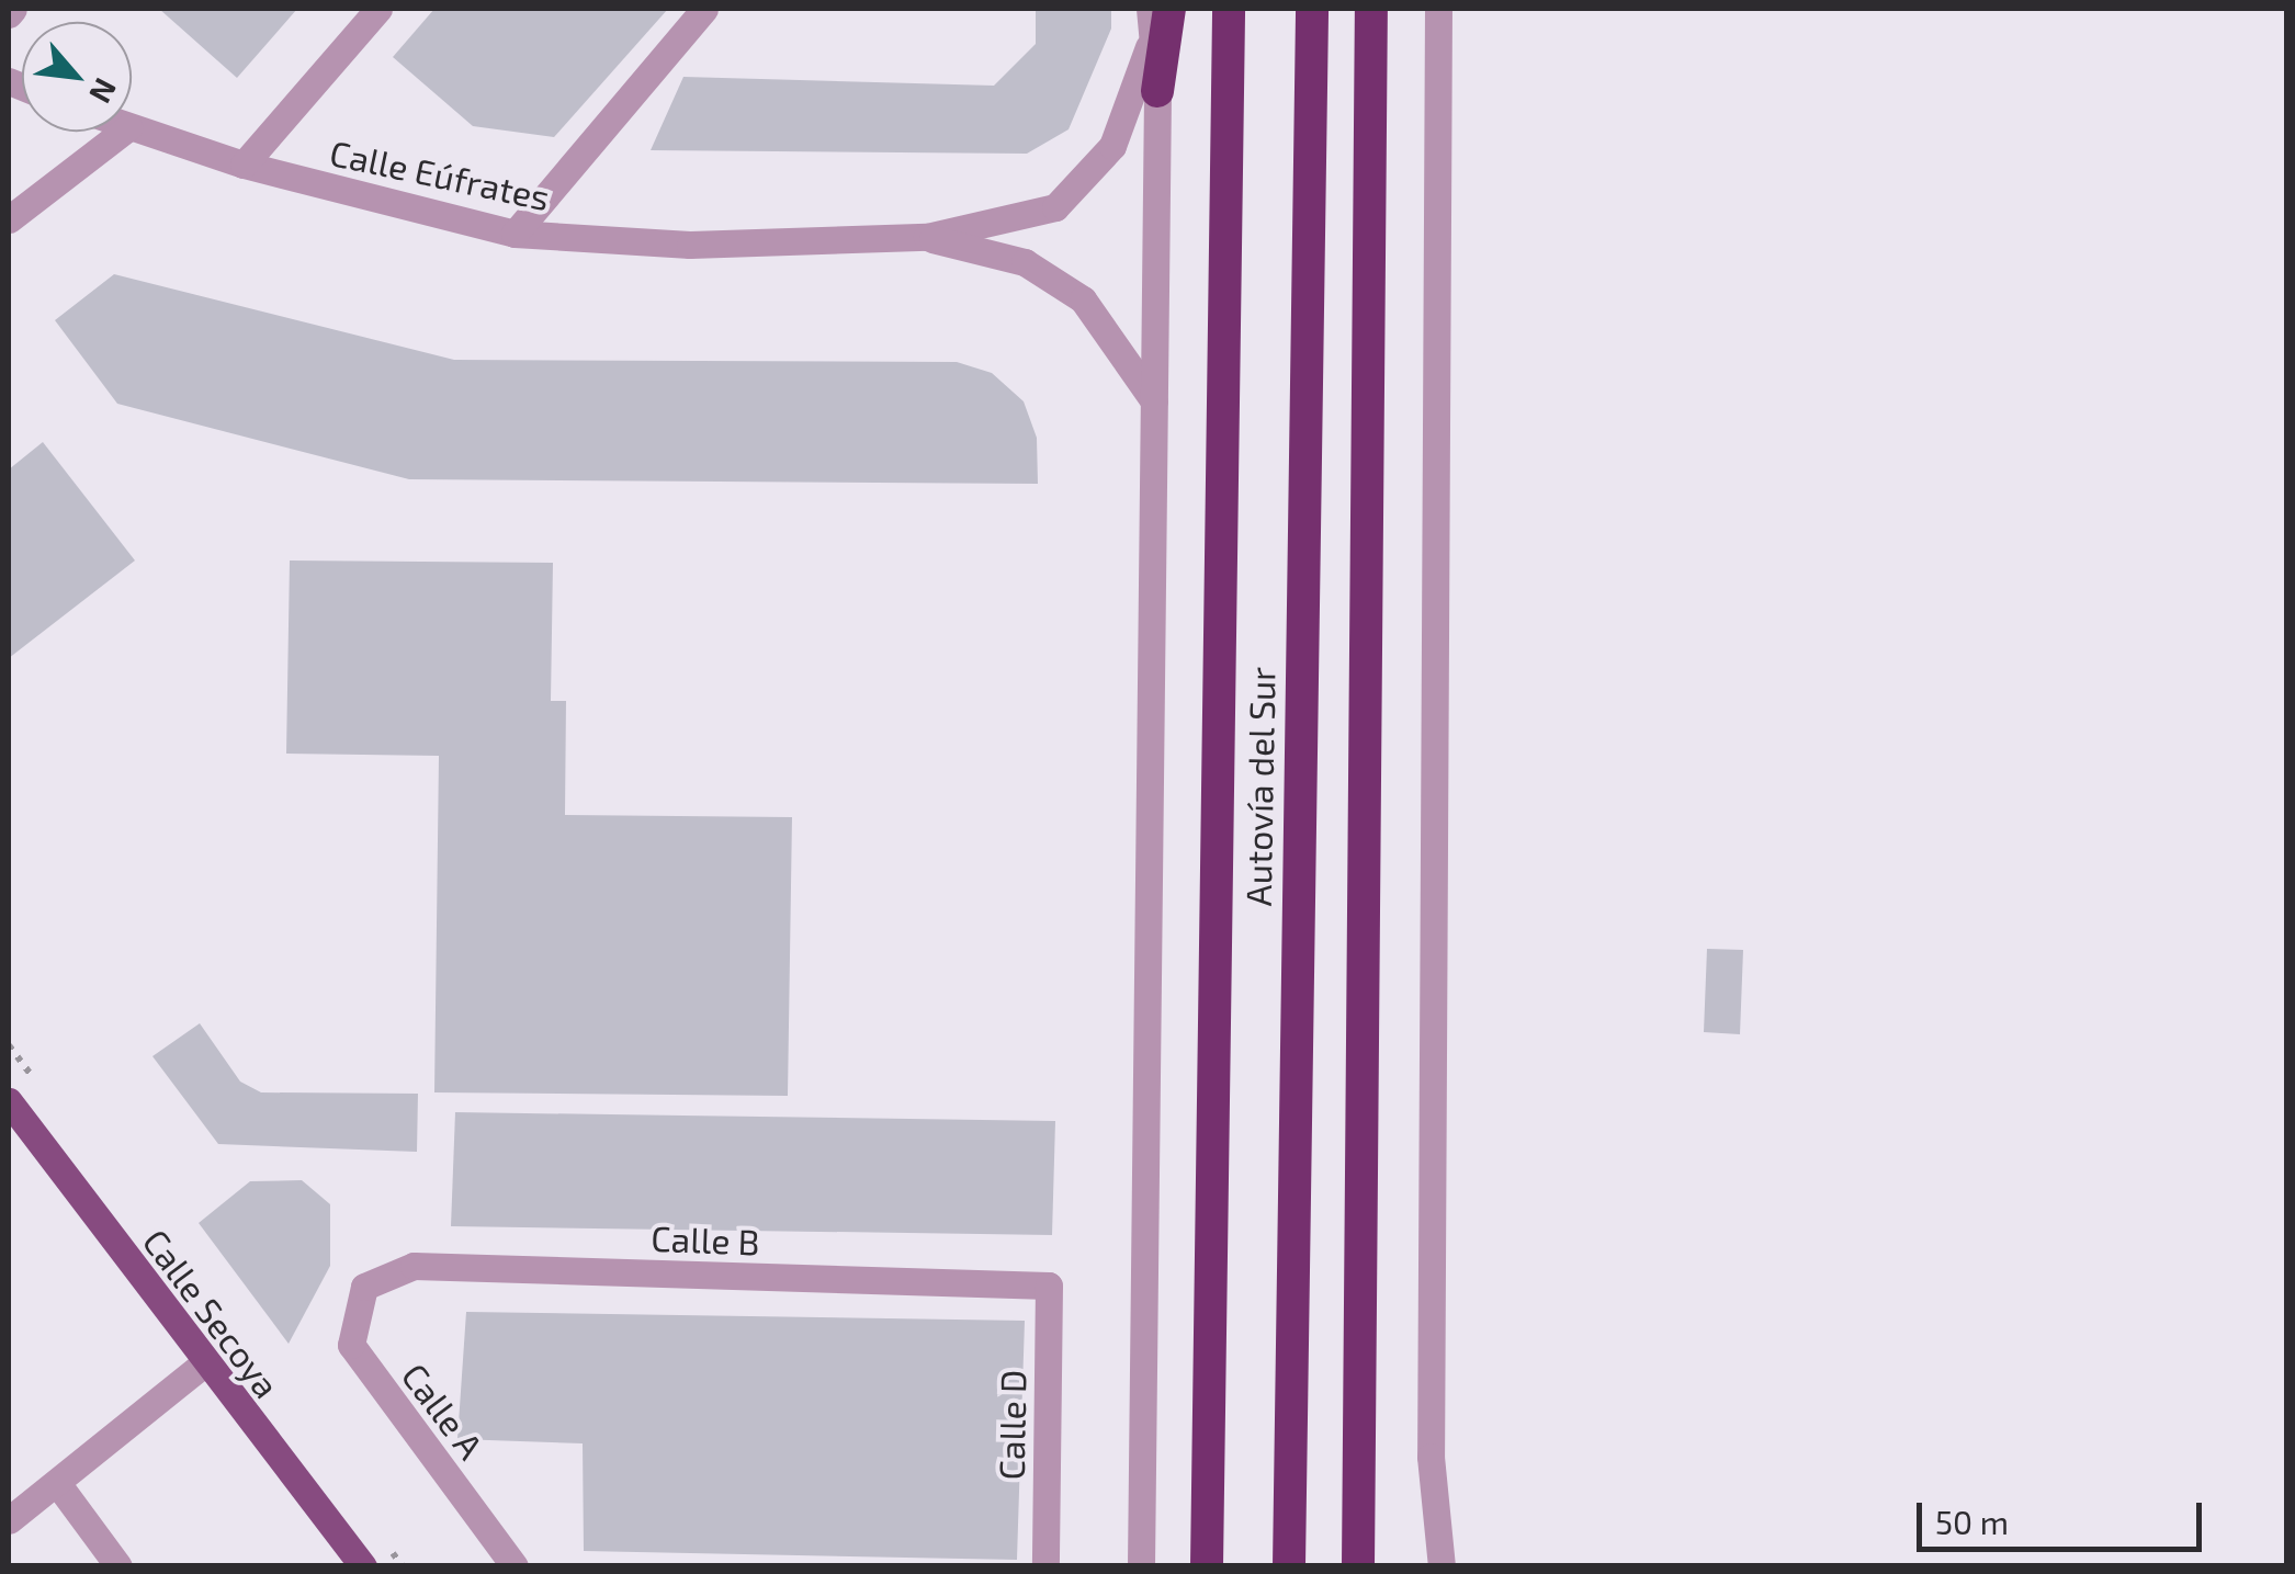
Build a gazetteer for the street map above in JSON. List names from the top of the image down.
{
  "streets": {
    "highway": ["Autovía del Sur"],
    "main road": ["Calle Secoya"],
    "street": [
      "Calle Eúfrates",
      "Calle B",
      "Calle A",
      "Calle D"
    ]
  },
  "crossings": [
    ["Calle B", "Calle A"],
    ["Calle B", "Calle D"]
  ],
  "scale_bar": "50 m",
  "north": "bottom right"
}
